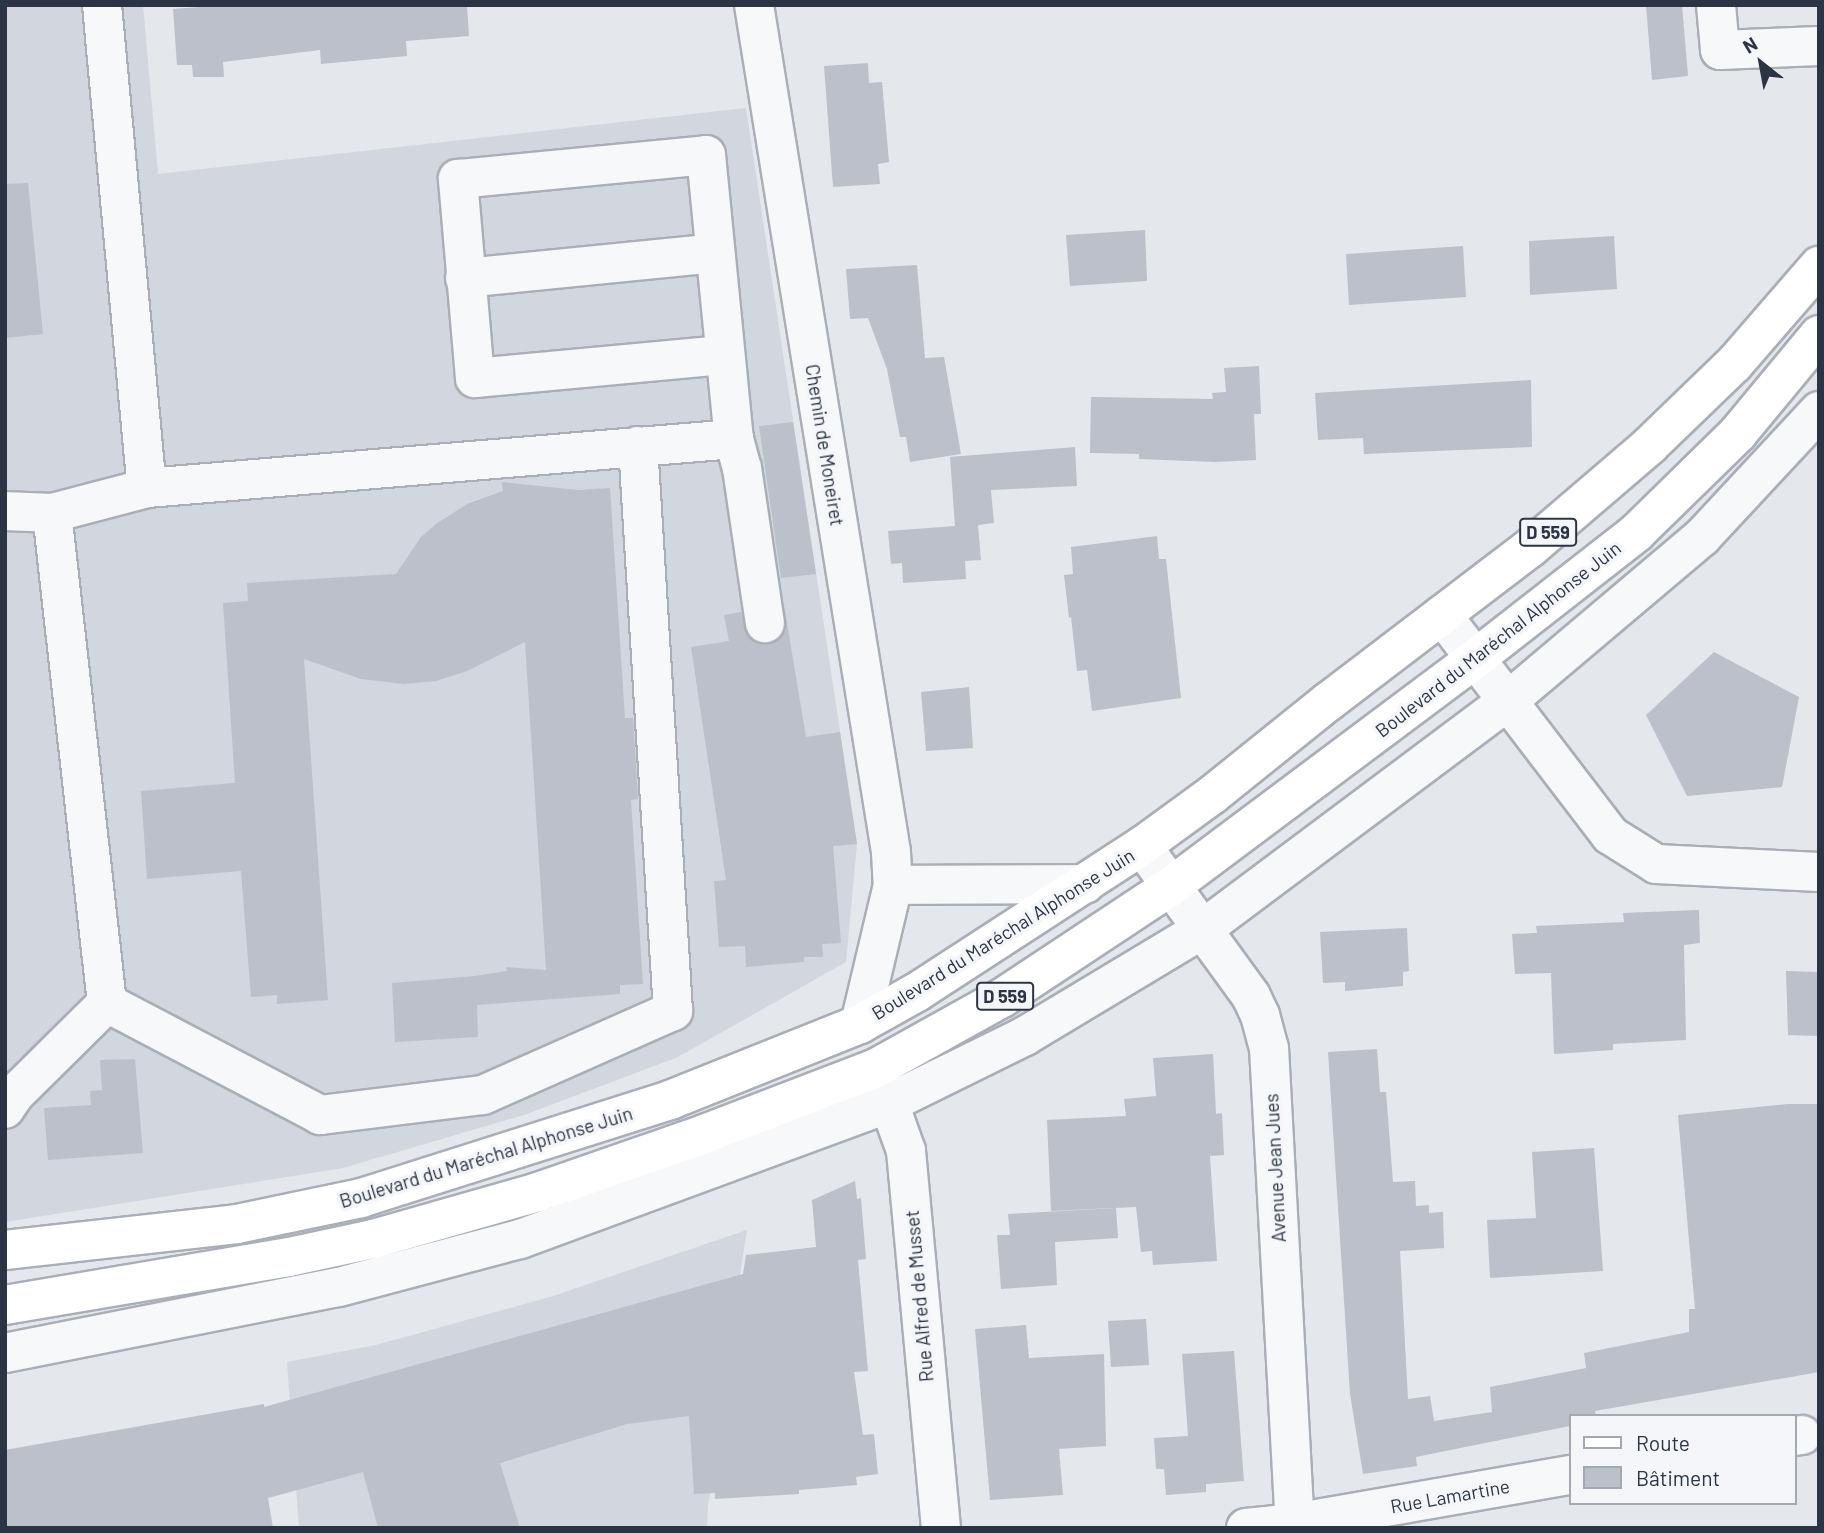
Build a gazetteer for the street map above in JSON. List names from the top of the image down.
{
  "streets": {
    "main road": ["D 559", "Boulevard du Maréchal Alphonse Juin"],
    "street": [
      "Chemin de Moneiret",
      "Avenue Jean Jues",
      "Rue Alfred de Musset",
      "Rue Lamartine"
    ]
  },
  "crossings": [
    ["Chemin de Moneiret", "Boulevard du Maréchal Alphonse Juin"],
    ["Boulevard du Maréchal Alphonse Juin", "Avenue Jean Jues"],
    ["Boulevard du Maréchal Alphonse Juin", "Rue Alfred de Musset"],
    ["Avenue Jean Jues", "Rue Lamartine"]
  ],
  "legend": ["Route", "Bâtiment"],
  "north": "top left"
}
